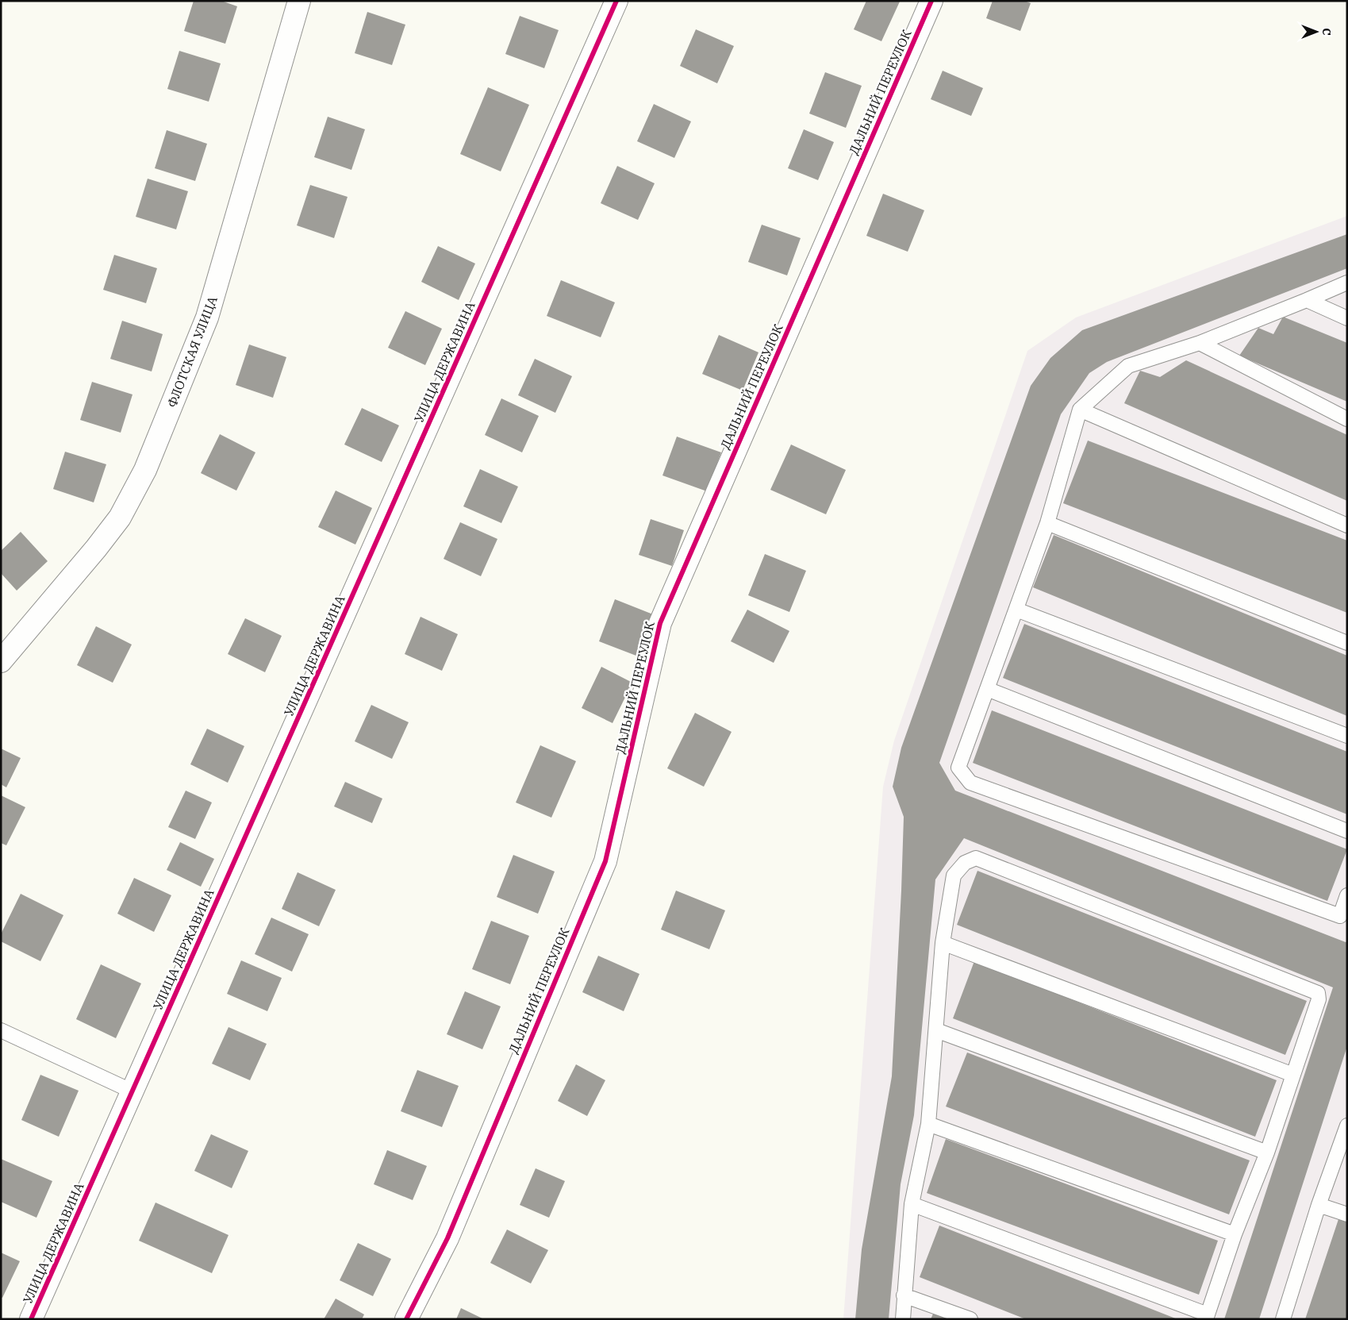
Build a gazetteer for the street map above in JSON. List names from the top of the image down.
{
  "streets": {
    "street": ["ДАЛЬНИЙ ПЕРЕУЛОК", "ФЛОТСКАЯ УЛИЦА", "УЛИЦА ДЕРЖАВИНА"]
  },
  "north": "right"
}
